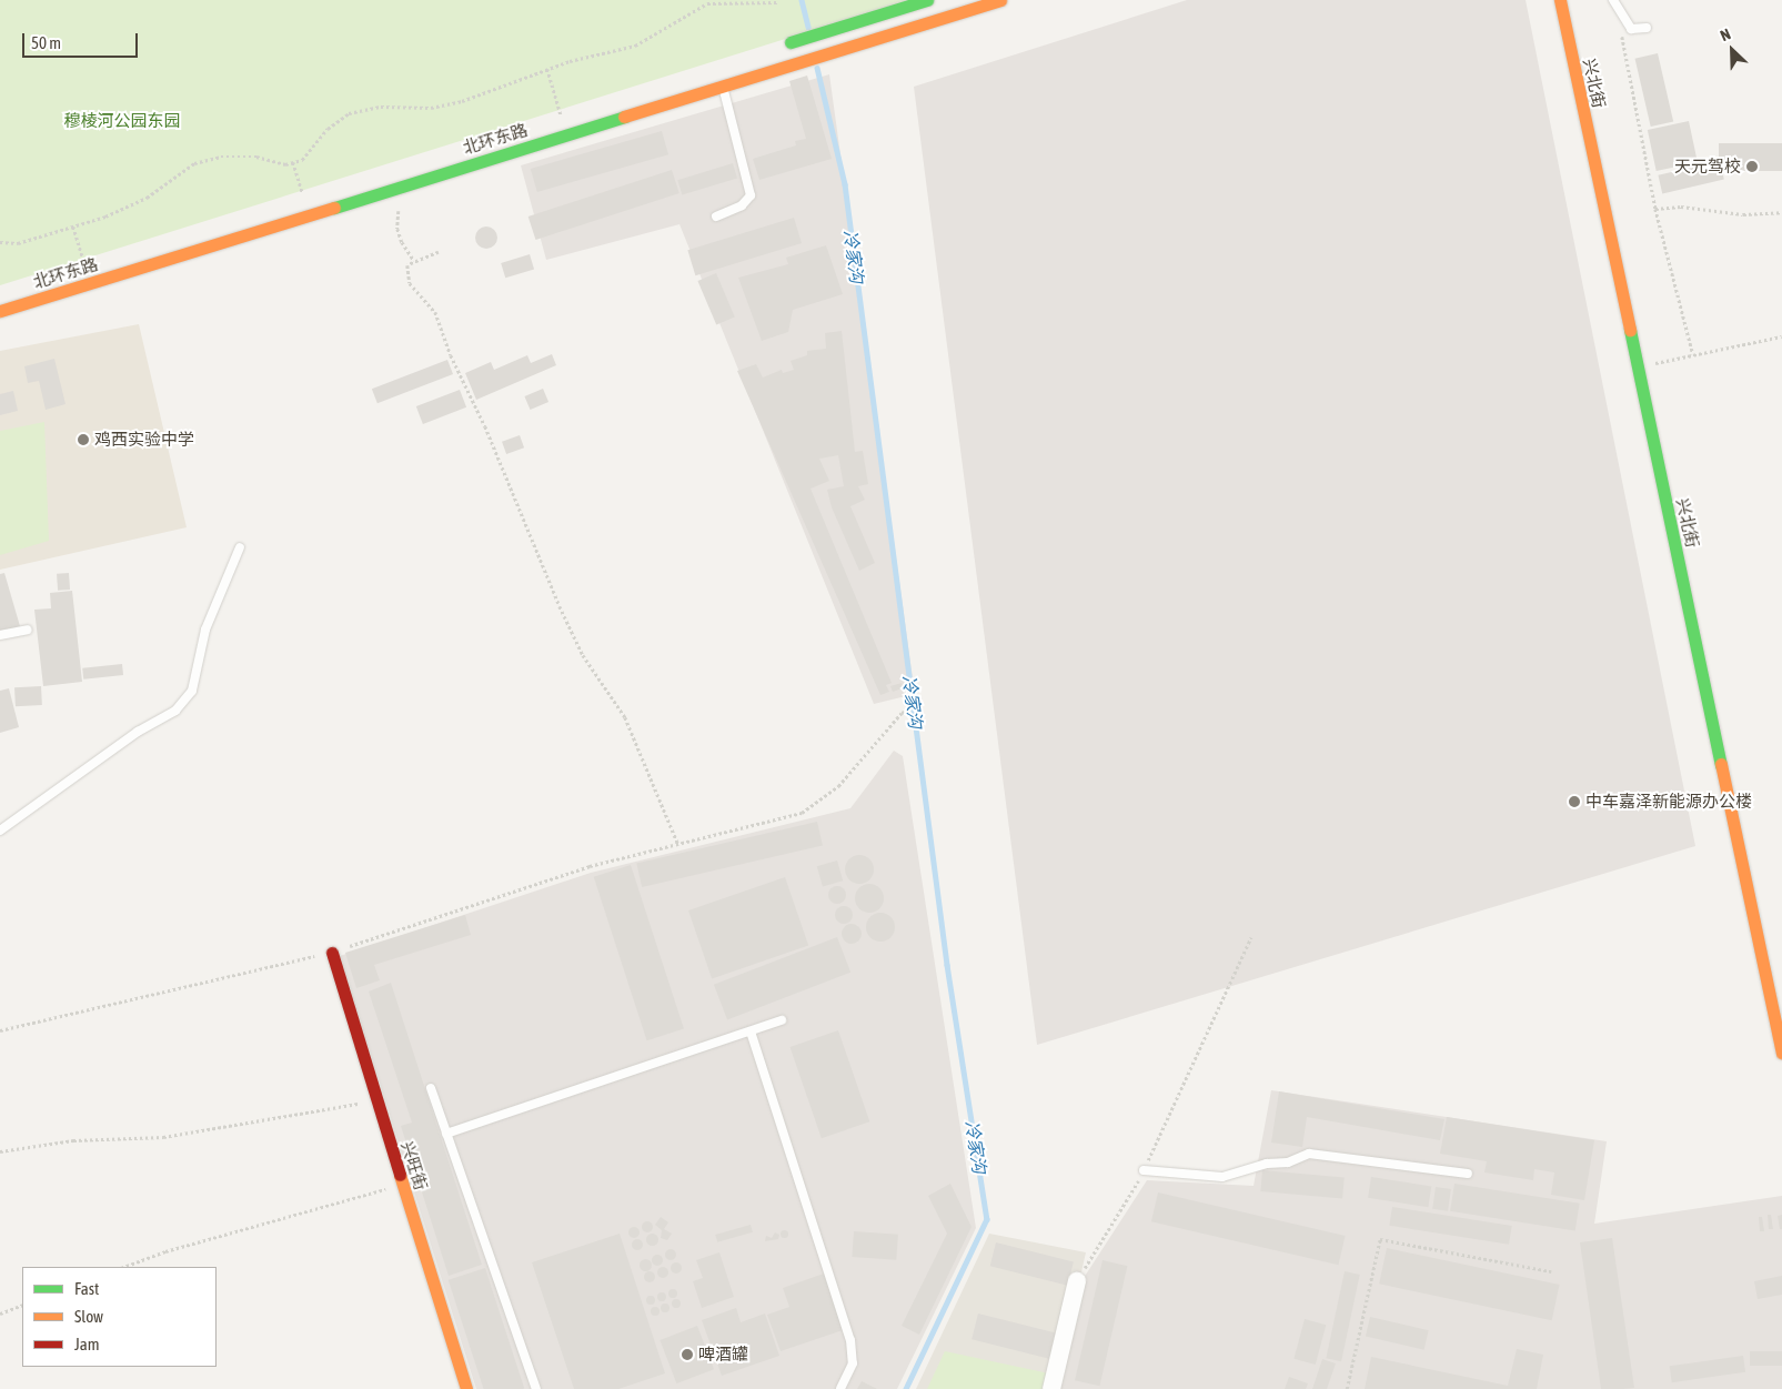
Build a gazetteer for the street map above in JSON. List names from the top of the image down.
{
  "streets": {
    "main road": ["兴北街", "北环东路", "兴旺街"]
  },
  "water": ["冷家沟"],
  "parks": ["穆棱河公园东园"],
  "places": [
    "天元驾校",
    "鸡西实验中学",
    "中车嘉泽新能源办公楼",
    "啤酒罐"
  ],
  "legend": ["Fast", "Slow", "Jam"],
  "scale_bar": "50 m",
  "north": "top left"
}
